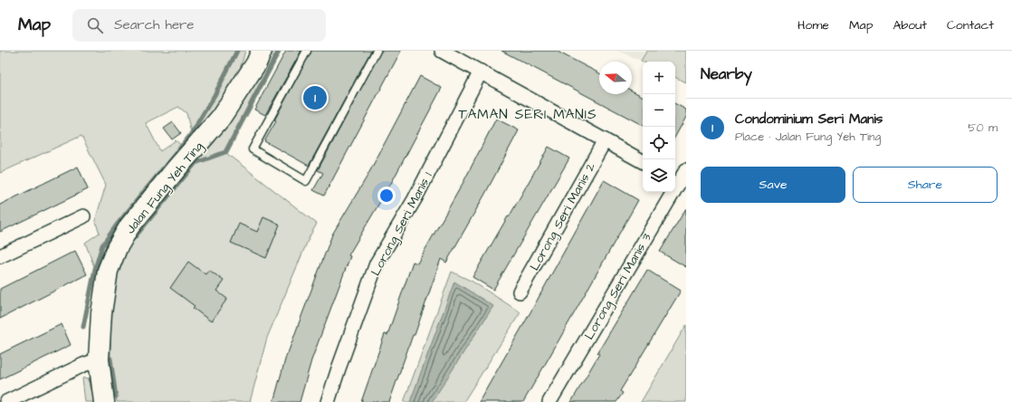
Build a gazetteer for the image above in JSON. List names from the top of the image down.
{
  "streets": {
    "street": [
      "Jalan Fung Yeh Ting",
      "Lorong Seri Manis 2",
      "Lorong Seri Manis 1",
      "Lorong Seri Manis 3"
    ]
  },
  "districts": ["TAMAN SERI MANIS"],
  "north": "left",
  "page": {
    "header": "Map",
    "search": "Search here",
    "nav": [
      "Home",
      "Map",
      "About",
      "Contact"
    ],
    "heading": "Nearby",
    "map_buttons": ["+", "−"],
    "pins": "1",
    "list": [
      {
        "mark": "1",
        "name": "Condominium Seri Manis",
        "note": "Place · Jalan Fung Yeh Ting",
        "value": "50 m"
      }
    ],
    "buttons": ["Save", "Share"]
  }
}
